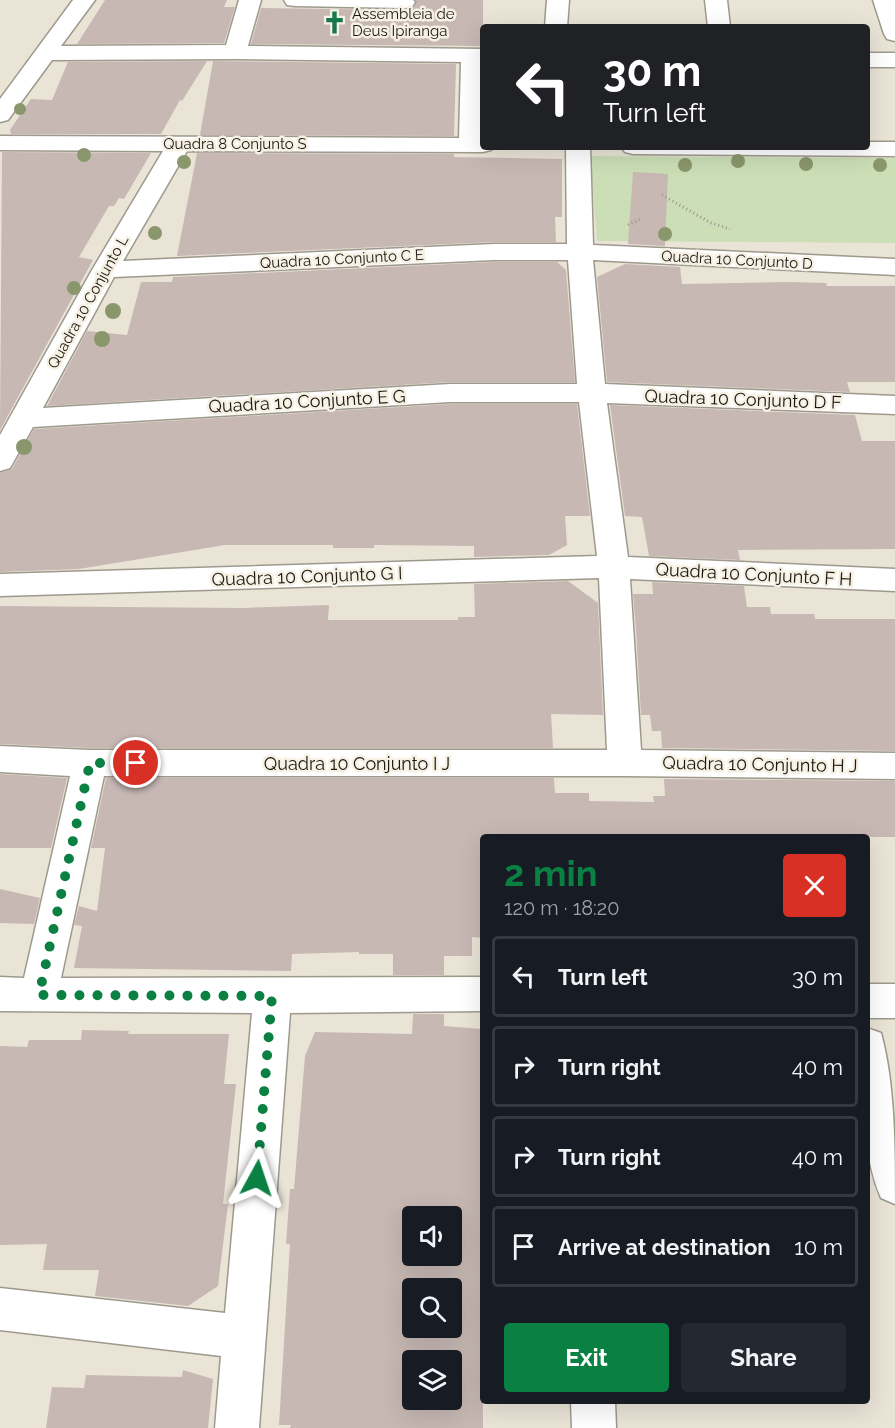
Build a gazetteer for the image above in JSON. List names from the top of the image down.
{
  "streets": {
    "street": [
      "Quadra 8 Conjunto S",
      "Quadra 10 Conjunto C E",
      "Quadra 10 Conjunto D",
      "Quadra 10 Conjunto L",
      "Quadra 10 Conjunto D F",
      "Quadra 10 Conjunto E G",
      "Quadra 10 Conjunto F H",
      "Quadra 10 Conjunto G I",
      "Quadra 10 Conjunto I J",
      "Quadra 10 Conjunto H J"
    ]
  },
  "crossings": [
    ["Quadra 8 Conjunto S", "Quadra 10 Conjunto L"],
    ["Quadra 10 Conjunto C E", "Quadra 10 Conjunto D"],
    ["Quadra 10 Conjunto C E", "Quadra 10 Conjunto L"],
    ["Quadra 10 Conjunto L", "Quadra 10 Conjunto E G"],
    ["Quadra 10 Conjunto D F", "Quadra 10 Conjunto E G"],
    ["Quadra 10 Conjunto F H", "Quadra 10 Conjunto G I"],
    ["Quadra 10 Conjunto I J", "Quadra 10 Conjunto H J"]
  ],
  "places": {
    "church": ["Assembleia de Deus Ipiranga"]
  },
  "page": {
    "turn": ["30 m", "Turn left"],
    "heading": ["2 min", "120 m · 18:20"],
    "list": [
      {
        "name": "Turn left",
        "value": "30 m"
      },
      {
        "name": "Turn right",
        "value": "40 m"
      },
      {
        "name": "Turn right",
        "value": "40 m"
      },
      {
        "name": "Arrive at destination",
        "value": "10 m"
      }
    ],
    "buttons": ["Exit", "Share"]
  }
}
